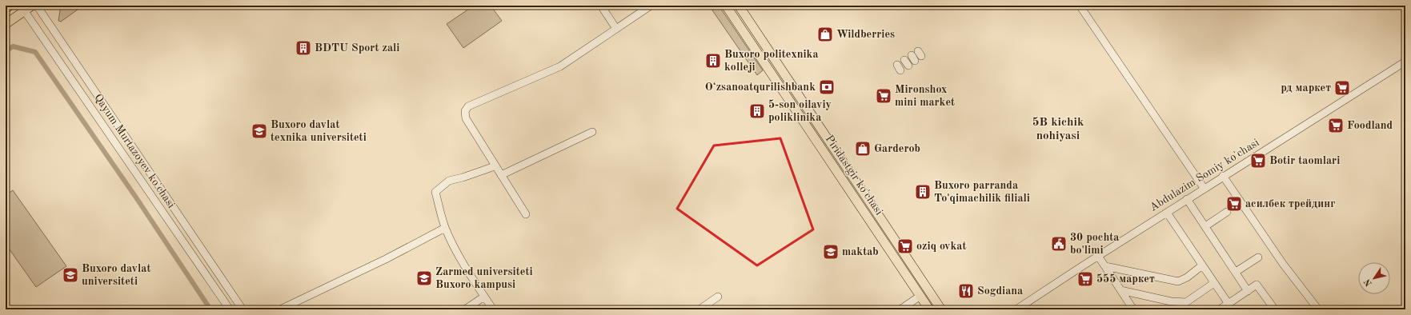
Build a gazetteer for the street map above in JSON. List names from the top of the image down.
{
  "streets": {
    "main road": ["Piridastgir ko'chasi"],
    "street": ["Qayum Murtazoyev ko'chasi", "Abdulazim Somiy ko'chasi"]
  },
  "districts": ["5B kichik nohiyasi"],
  "places": {
    "shop": ["Wildberries", "Garderob"],
    "building": [
      "BDTU Sport zali",
      "Buxoro politexnika kolleji",
      "5-son oilaviy poliklinika",
      "Buxoro parranda To'qimachilik filiali"
    ],
    "bank": ["Oʻzsanoatqurilishbank"],
    "supermarket": [
      "рд маркет",
      "Mironshox mini market",
      "Foodland",
      "Botir taomlari",
      "асилбек трейдинг",
      "oziq ovkat",
      "555 маркет"
    ],
    "school or university": [
      "Buxoro davlat texnika universiteti",
      "maktab",
      "Buxoro davlat universiteti",
      "Zarmed universiteti Buxoro kampusi"
    ],
    "public building": ["30 pochta bo'limi"],
    "restaurant": ["Sogdiana"]
  },
  "north": "bottom left"
}
